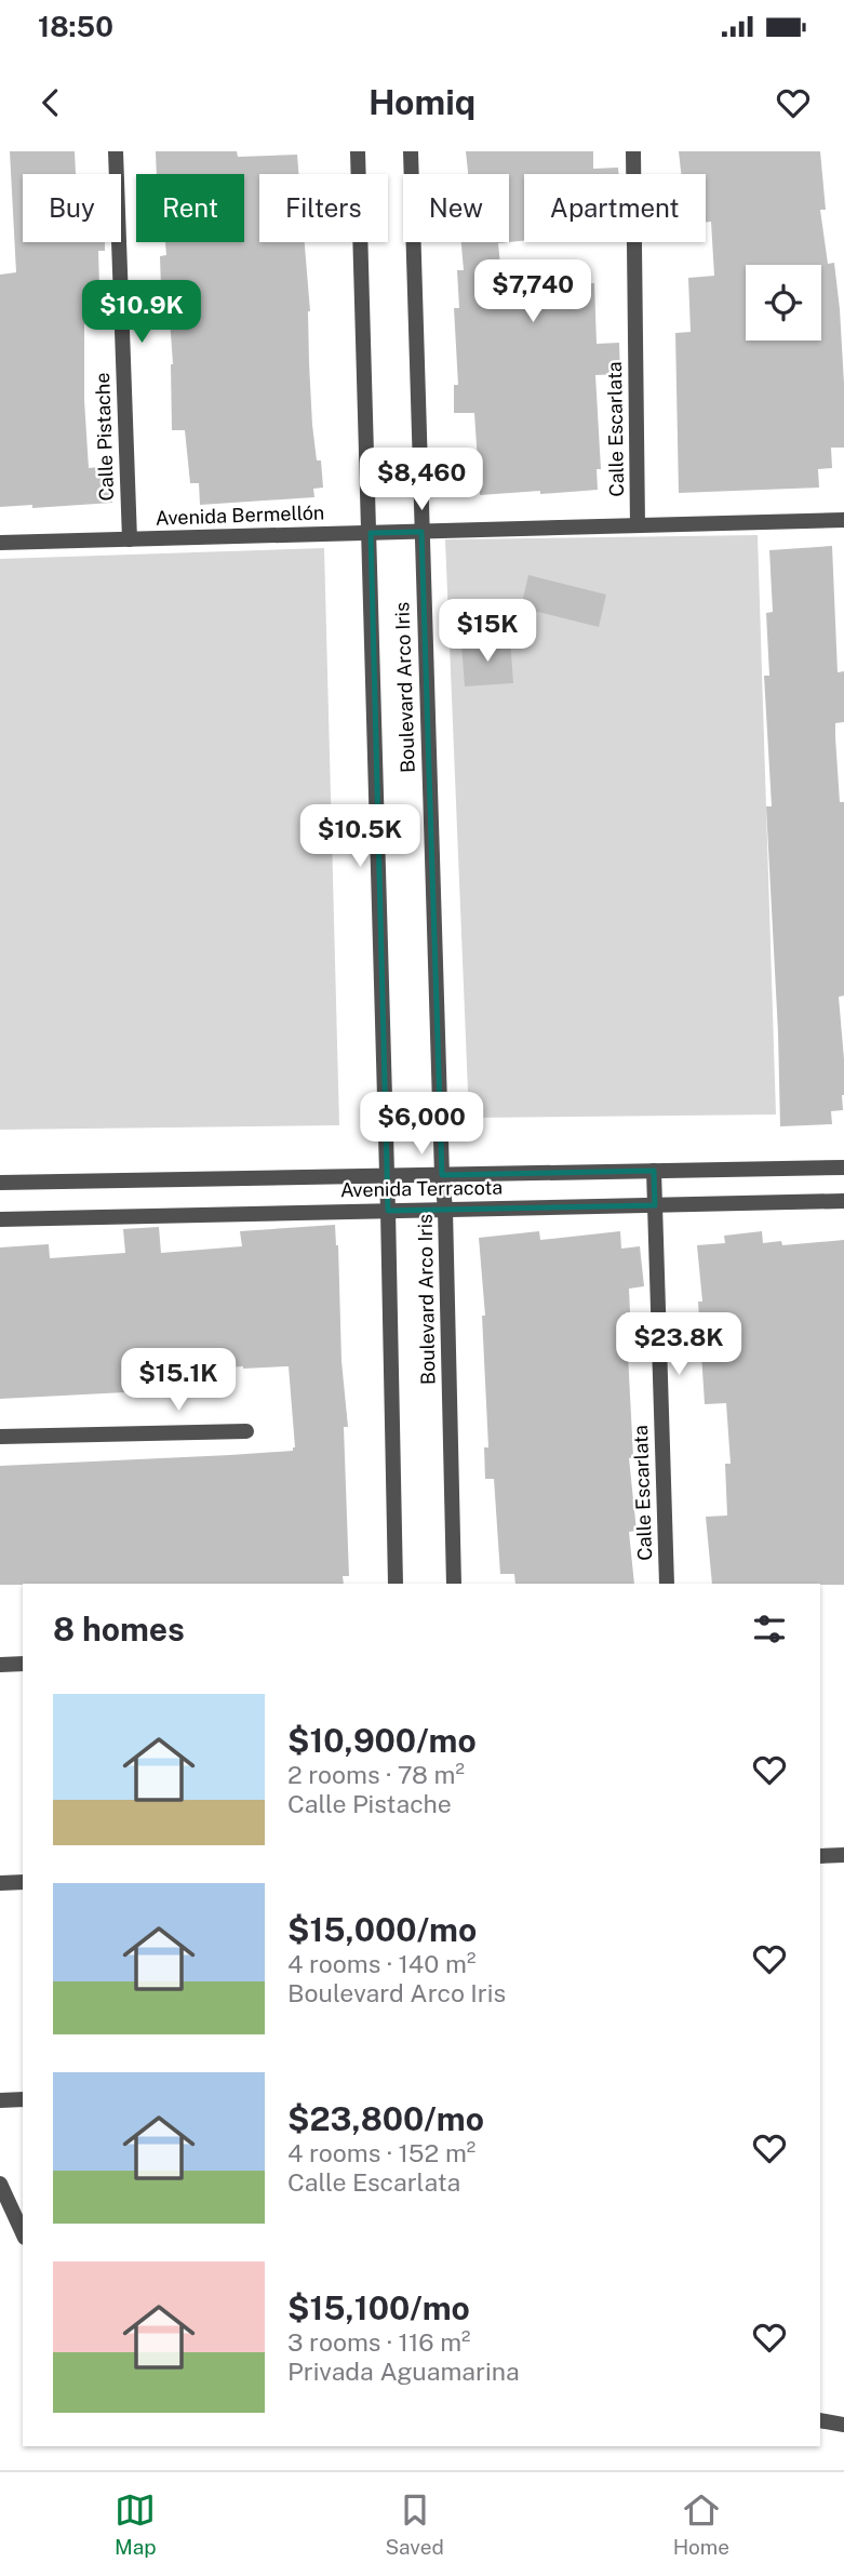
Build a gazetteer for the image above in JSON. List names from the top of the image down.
{
  "streets": {
    "street": [
      "Calle Escarlata",
      "Calle Pistache",
      "Avenida Bermellón",
      "Boulevard Arco Iris",
      "Avenida Terracota"
    ]
  },
  "crossings": [
    ["Calle Escarlata", "Avenida Bermellón"],
    ["Calle Escarlata", "Avenida Terracota"],
    ["Calle Pistache", "Avenida Bermellón"],
    ["Avenida Bermellón", "Boulevard Arco Iris"],
    ["Boulevard Arco Iris", "Avenida Terracota"]
  ],
  "page": {
    "status": "18:50",
    "header": "Homiq",
    "chip": [
      "Buy",
      "Rent",
      "Filters",
      "New",
      "Apartment"
    ],
    "price": [
      "$7,740",
      "$10.9K",
      "$8,460",
      "$15K",
      "$10.5K",
      "$6,000",
      "$23.8K",
      "$15.1K"
    ],
    "heading": "8 homes",
    "list": [
      {
        "name": "$10,900/mo",
        "note": "2 rooms · 78 m² · Calle Pistache"
      },
      {
        "name": "$15,000/mo",
        "note": "4 rooms · 140 m² · Boulevard Arco Iris"
      },
      {
        "name": "$23,800/mo",
        "note": "4 rooms · 152 m² · Calle Escarlata"
      },
      {
        "name": "$15,100/mo",
        "note": "3 rooms · 116 m² · Privada Aguamarina"
      }
    ],
    "tabs": ["Map", "Saved", "Home"]
  }
}
